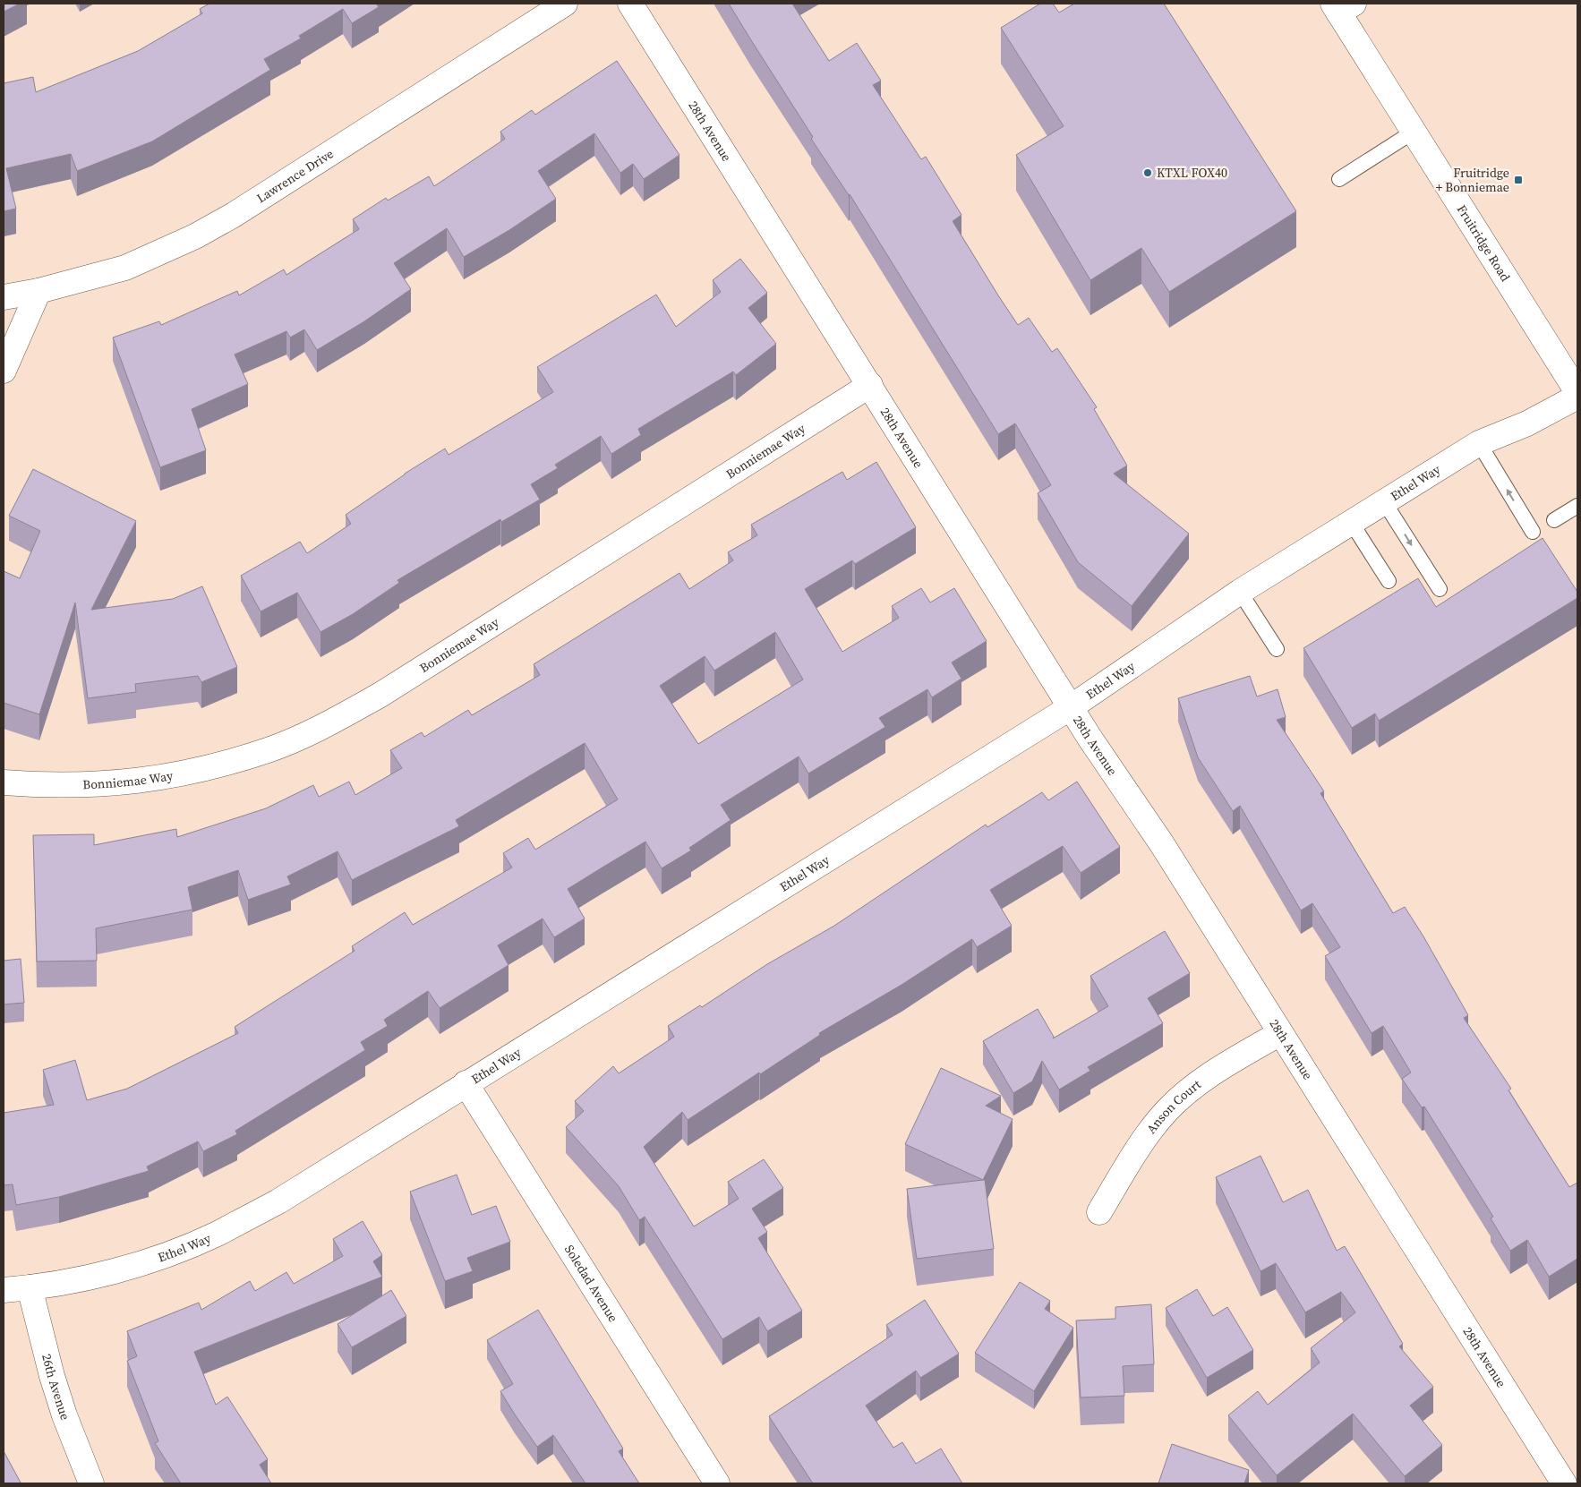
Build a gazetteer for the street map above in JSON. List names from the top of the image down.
{
  "streets": {
    "street": [
      "28th Avenue",
      "Lawrence Drive",
      "Fruitridge Road",
      "Bonniemae Way",
      "Ethel Way",
      "Anson Court",
      "Soledad Avenue",
      "26th Avenue"
    ]
  },
  "crossings": [
    ["28th Avenue", "Bonniemae Way"],
    ["28th Avenue", "Ethel Way"],
    ["28th Avenue", "Anson Court"],
    ["Ethel Way", "Soledad Avenue"],
    ["Ethel Way", "26th Avenue"]
  ],
  "places": {
    "other": ["KTXL FOX40"],
    "transit": ["Fruitridge + Bonniemae"]
  }
}
